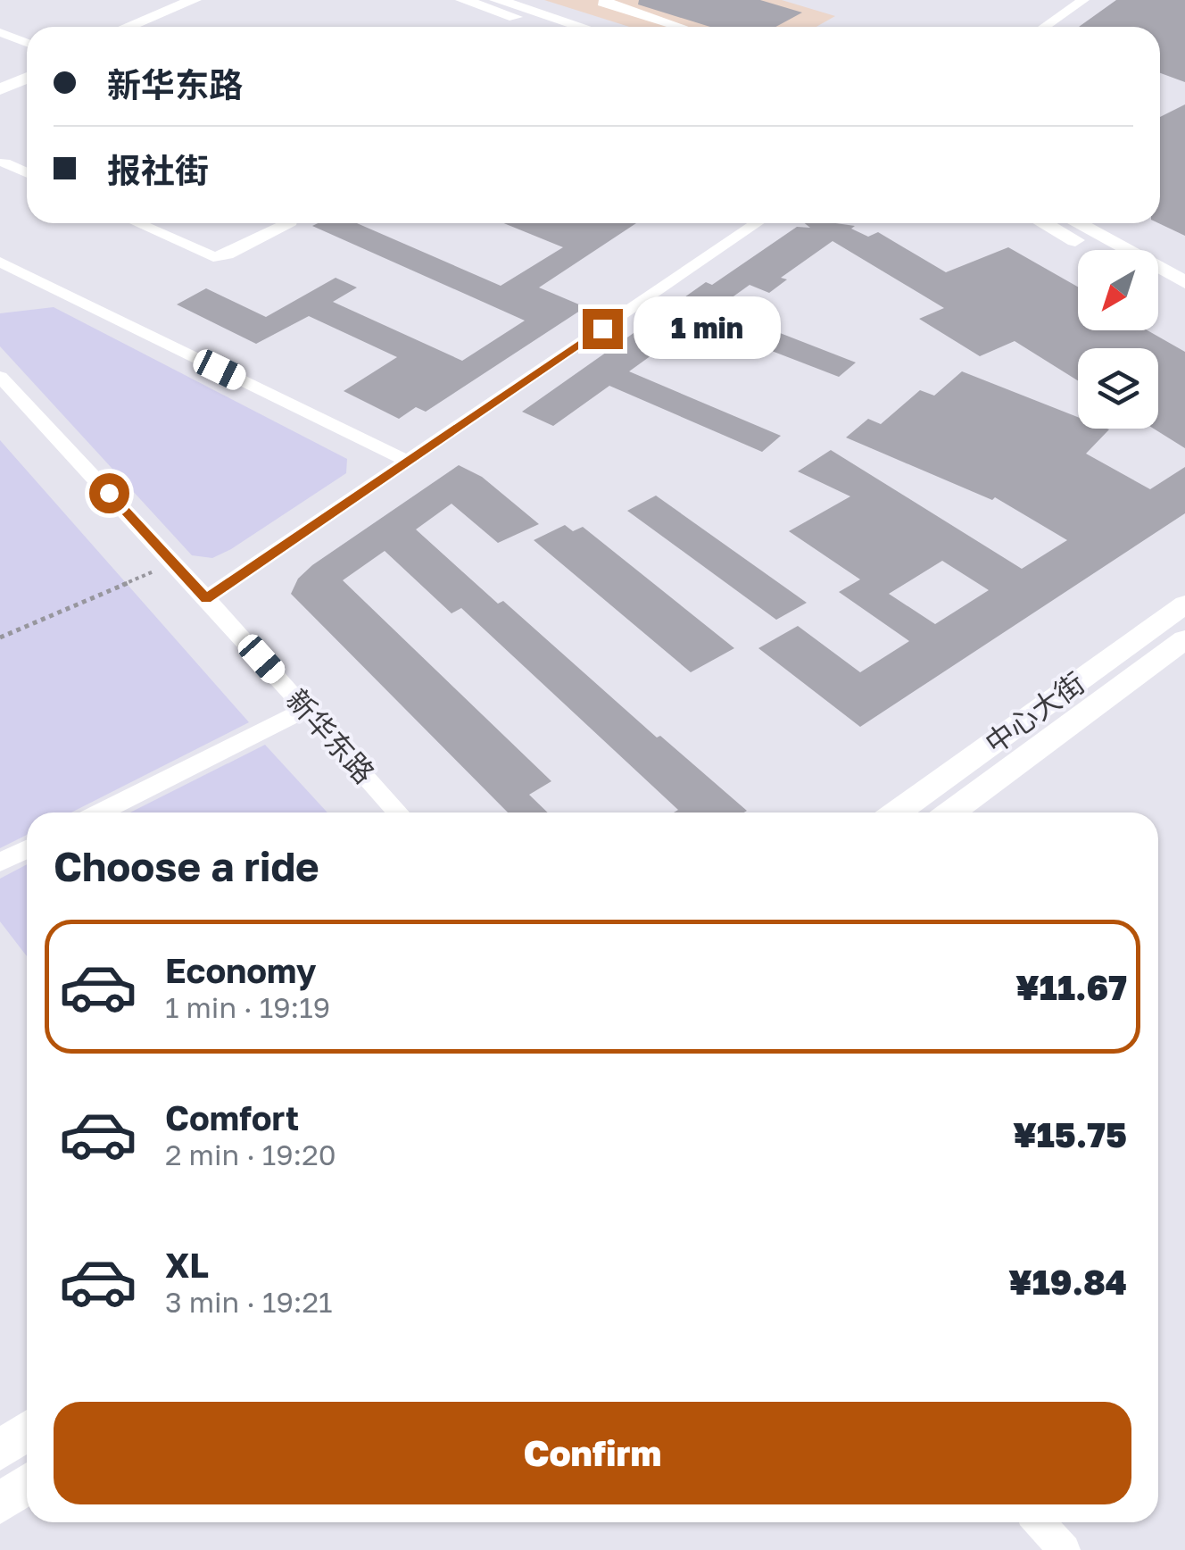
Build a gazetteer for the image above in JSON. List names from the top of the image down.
{
  "streets": {
    "main road": ["中心大街"],
    "street": ["新华东路"]
  },
  "north": "bottom left",
  "page": {
    "banner": ["新华东路", "报社街"],
    "bubble": "1 min",
    "heading": "Choose a ride",
    "list": [
      {
        "name": "Economy",
        "note": "1 min · 19:19",
        "value": "¥11.67"
      },
      {
        "name": "Comfort",
        "note": "2 min · 19:20",
        "value": "¥15.75"
      },
      {
        "name": "XL",
        "note": "3 min · 19:21",
        "value": "¥19.84"
      }
    ],
    "buttons": "Confirm"
  }
}
